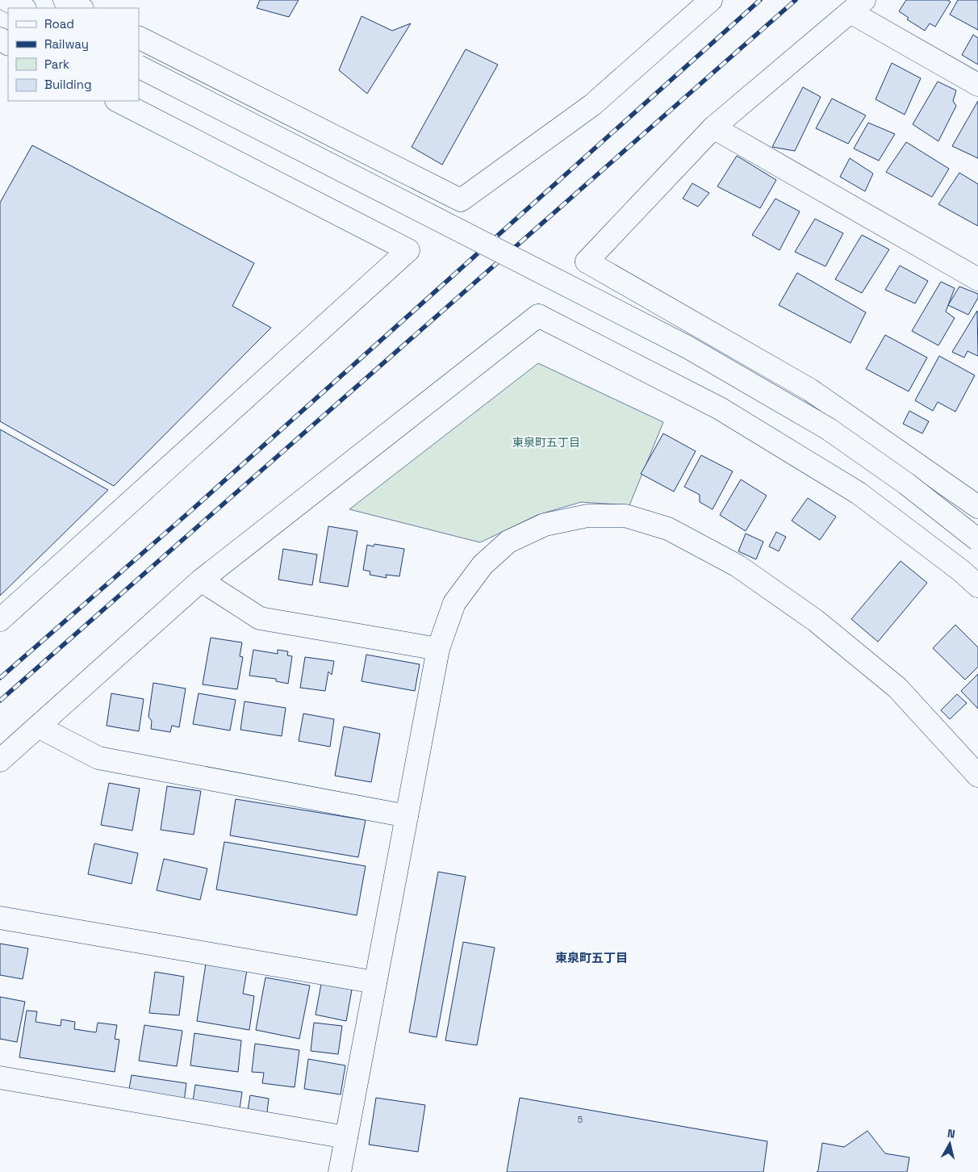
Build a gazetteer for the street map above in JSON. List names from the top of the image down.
{
  "districts": ["東泉町五丁目"],
  "parks": ["東泉町五丁目"],
  "house_numbers": ["5"],
  "legend": [
    "Road",
    "Railway",
    "Park",
    "Building"
  ],
  "north": "top"
}
